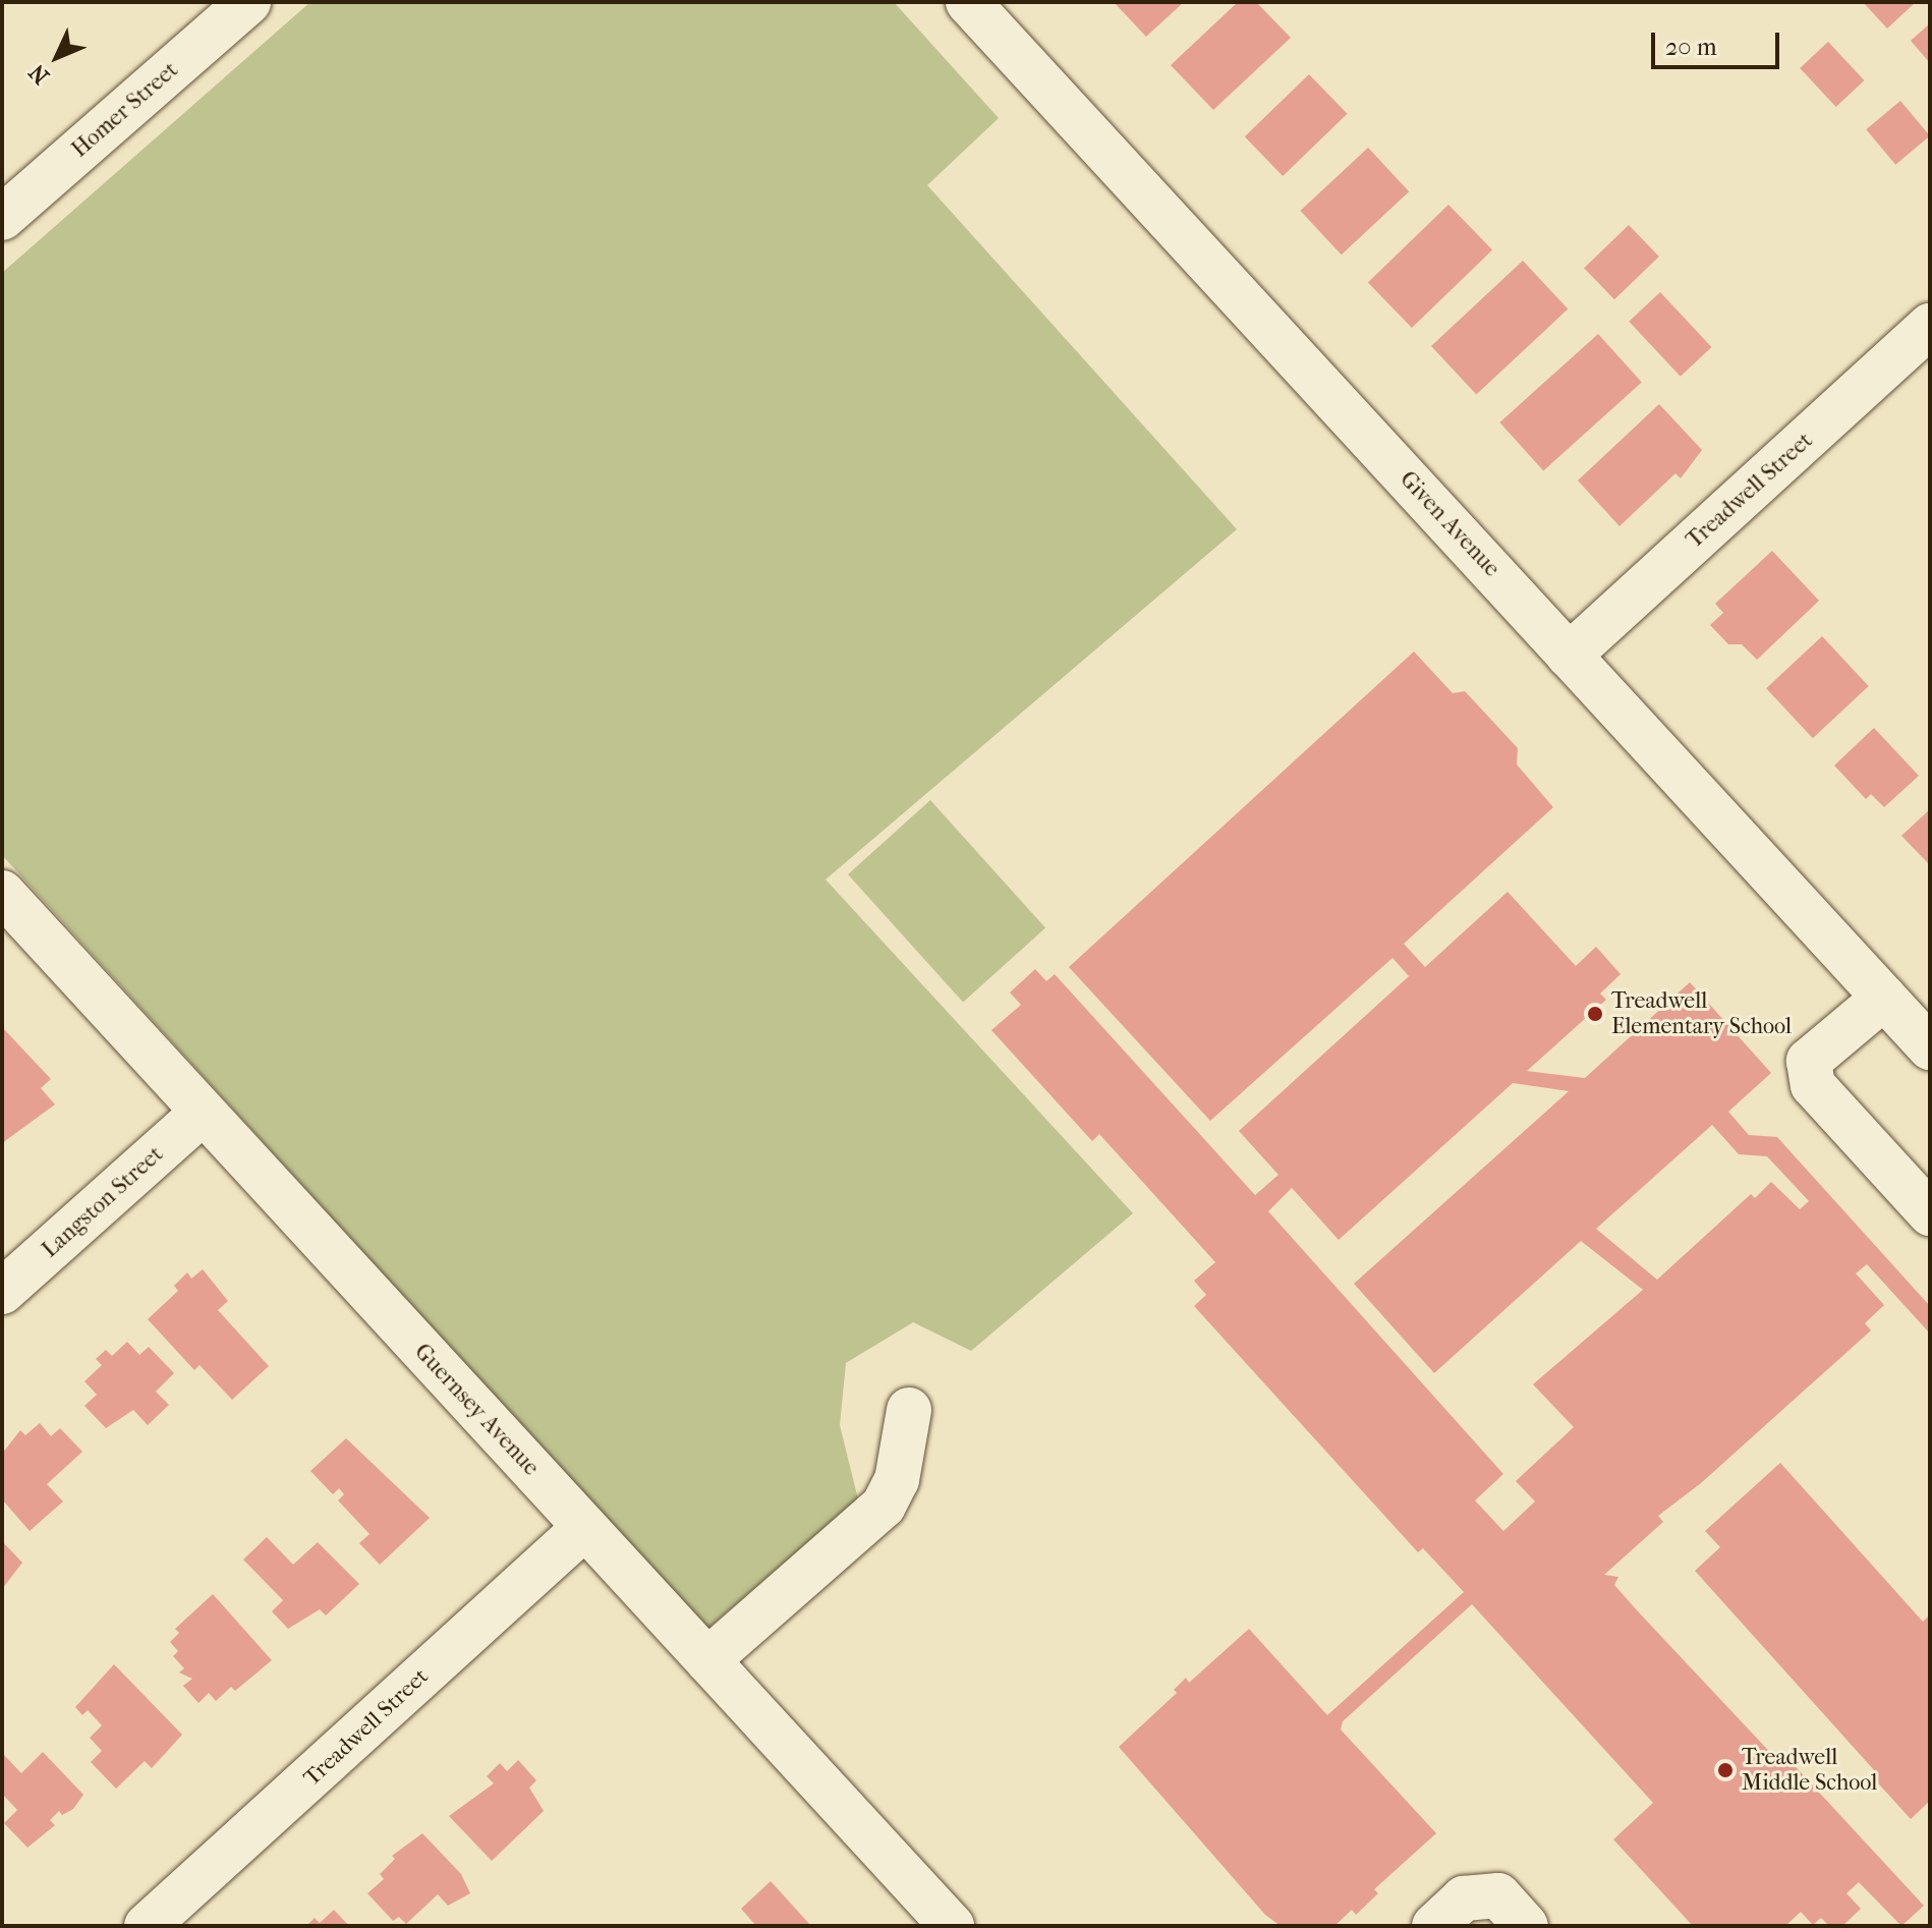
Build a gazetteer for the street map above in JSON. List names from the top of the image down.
{
  "streets": {
    "street": [
      "Homer Street",
      "Treadwell Street",
      "Given Avenue",
      "Langston Street",
      "Guernsey Avenue"
    ]
  },
  "crossings": [
    ["Treadwell Street", "Given Avenue"],
    ["Treadwell Street", "Guernsey Avenue"],
    ["Langston Street", "Guernsey Avenue"]
  ],
  "places": ["Treadwell Elementary School", "Treadwell Middle School"],
  "scale_bar": "20 m",
  "north": "bottom left"
}
